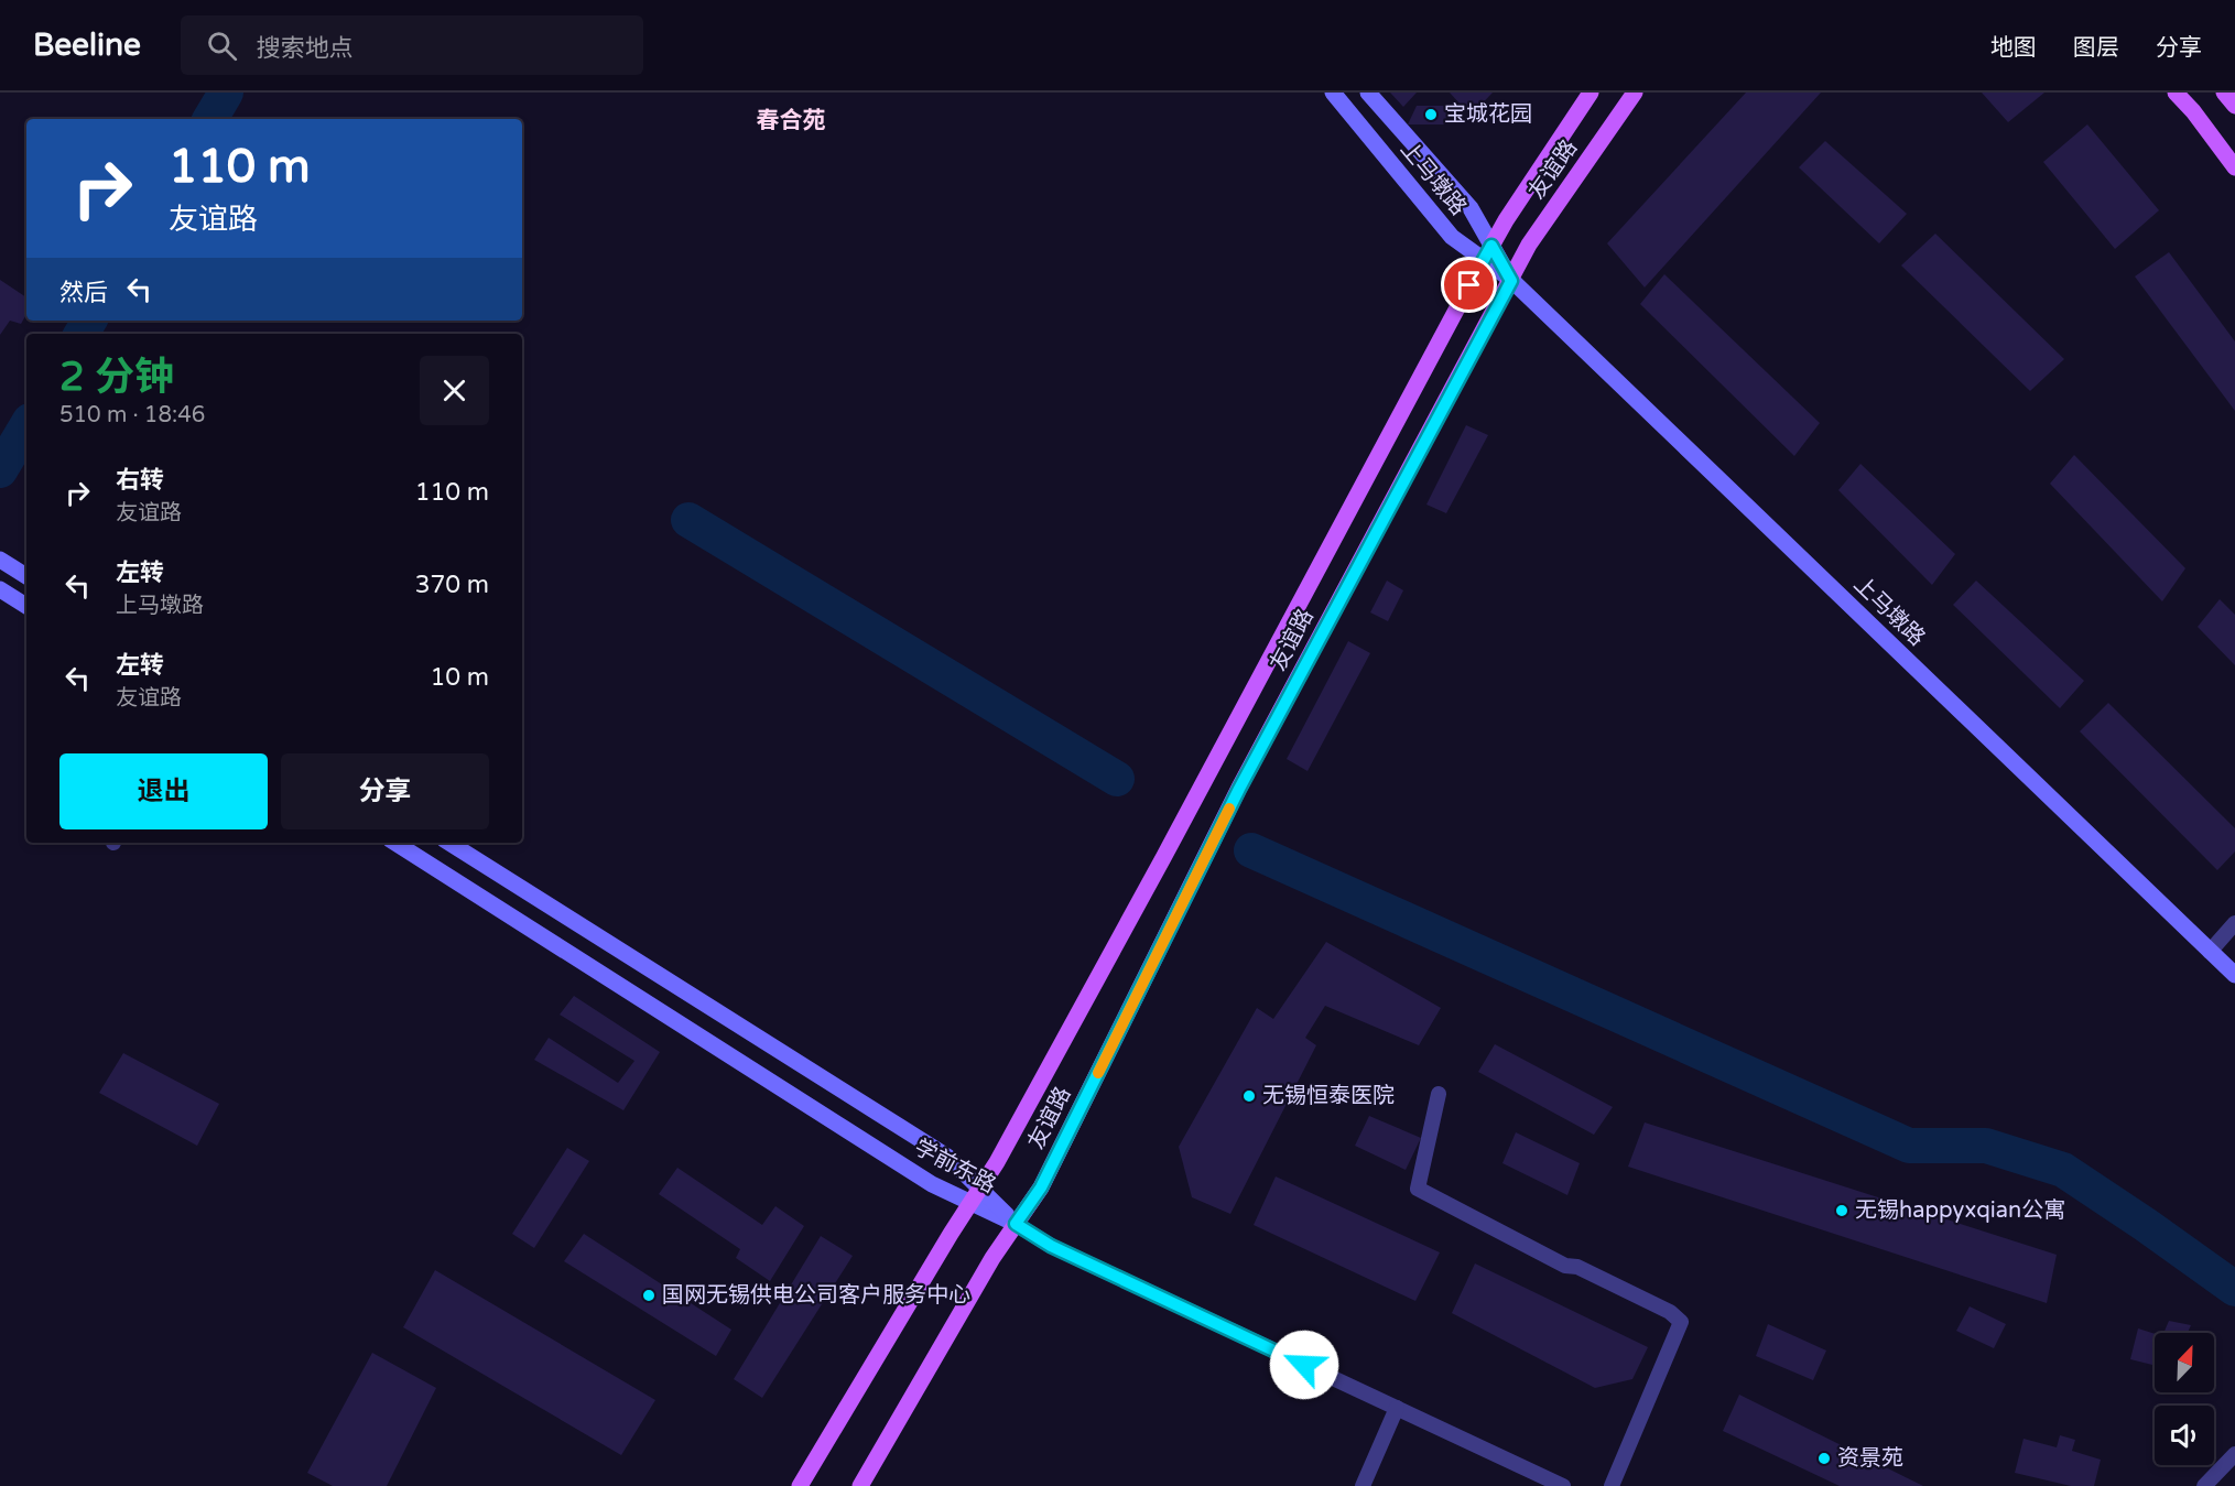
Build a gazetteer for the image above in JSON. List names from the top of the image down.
{
  "streets": {
    "main road": ["友谊路"],
    "street": ["上马墩路", "学前东路"]
  },
  "crossings": [
    ["友谊路", "上马墩路"],
    ["友谊路", "学前东路"]
  ],
  "districts": ["春合苑"],
  "places": [
    "宝城花园",
    "无锡恒泰医院",
    "无锡happyxqian公寓",
    "国网无锡供电公司客户服务中心",
    "资景苑"
  ],
  "north": "top right",
  "page": {
    "header": "Beeline",
    "search": "搜索地点",
    "nav": ["地图", "图层", "分享"],
    "turn": ["110 m", "友谊路"],
    "then": "然后",
    "heading": ["2 分钟", "510 m · 18:46"],
    "list": [
      {
        "name": "右转",
        "note": "友谊路",
        "value": "110 m"
      },
      {
        "name": "左转",
        "note": "上马墩路",
        "value": "370 m"
      },
      {
        "name": "左转",
        "note": "友谊路",
        "value": "10 m"
      }
    ],
    "buttons": ["退出", "分享"]
  }
}
